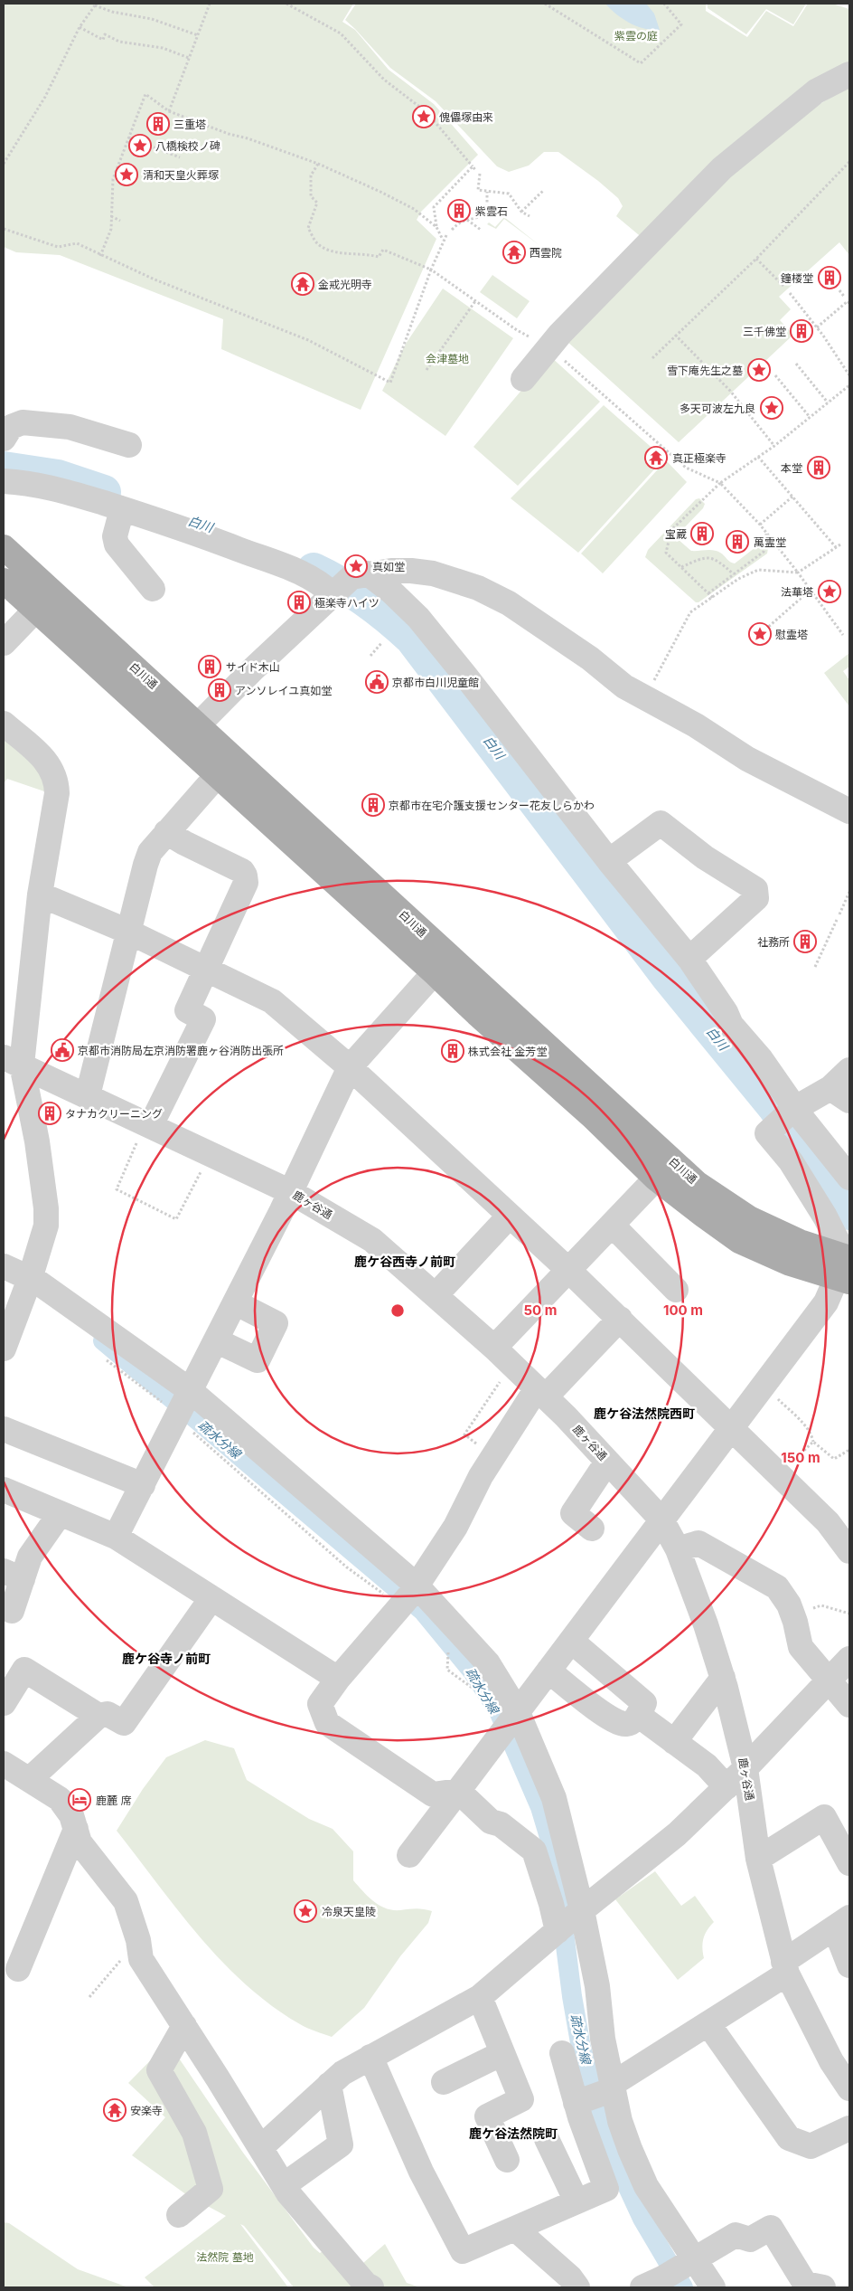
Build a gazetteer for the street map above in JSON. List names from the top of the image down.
{
  "streets": {
    "main road": ["白川通"],
    "street": ["鹿ヶ谷通"]
  },
  "districts": [
    "鹿ケ谷西寺ノ前町",
    "鹿ケ谷法然院西町",
    "鹿ケ谷寺ノ前町",
    "鹿ケ谷法然院町"
  ],
  "water": ["白川", "疏水分線"],
  "parks": ["紫雲の庭", "会津墓地", "法然院 墓地"],
  "places": {
    "place": [
      "傀儡塚由来",
      "八橋検校ノ碑",
      "清和天皇火葬塚",
      "雪下庵先生之墓",
      "多天可波左九良",
      "真如堂",
      "法華塔",
      "慰霊塔",
      "冷泉天皇陵"
    ],
    "building": [
      "三重塔",
      "紫雲石",
      "鐘楼堂",
      "三千佛堂",
      "本堂",
      "宝蔵",
      "萬霊堂",
      "極楽寺ハイツ",
      "サイド木山",
      "アンソレイユ真如堂",
      "京都市在宅介護支援センター花友しらかわ",
      "社務所",
      "株式会社 金芳堂",
      "タナカクリーニング"
    ],
    "temple": [
      "西雲院",
      "金戒光明寺",
      "真正極楽寺",
      "安楽寺"
    ],
    "public building": ["京都市白川児童館", "京都市消防局左京消防署鹿ヶ谷消防出張所"],
    "hotel": ["鹿麓 席"]
  },
  "rings": ["50 m", "100 m", "150 m"]
}
